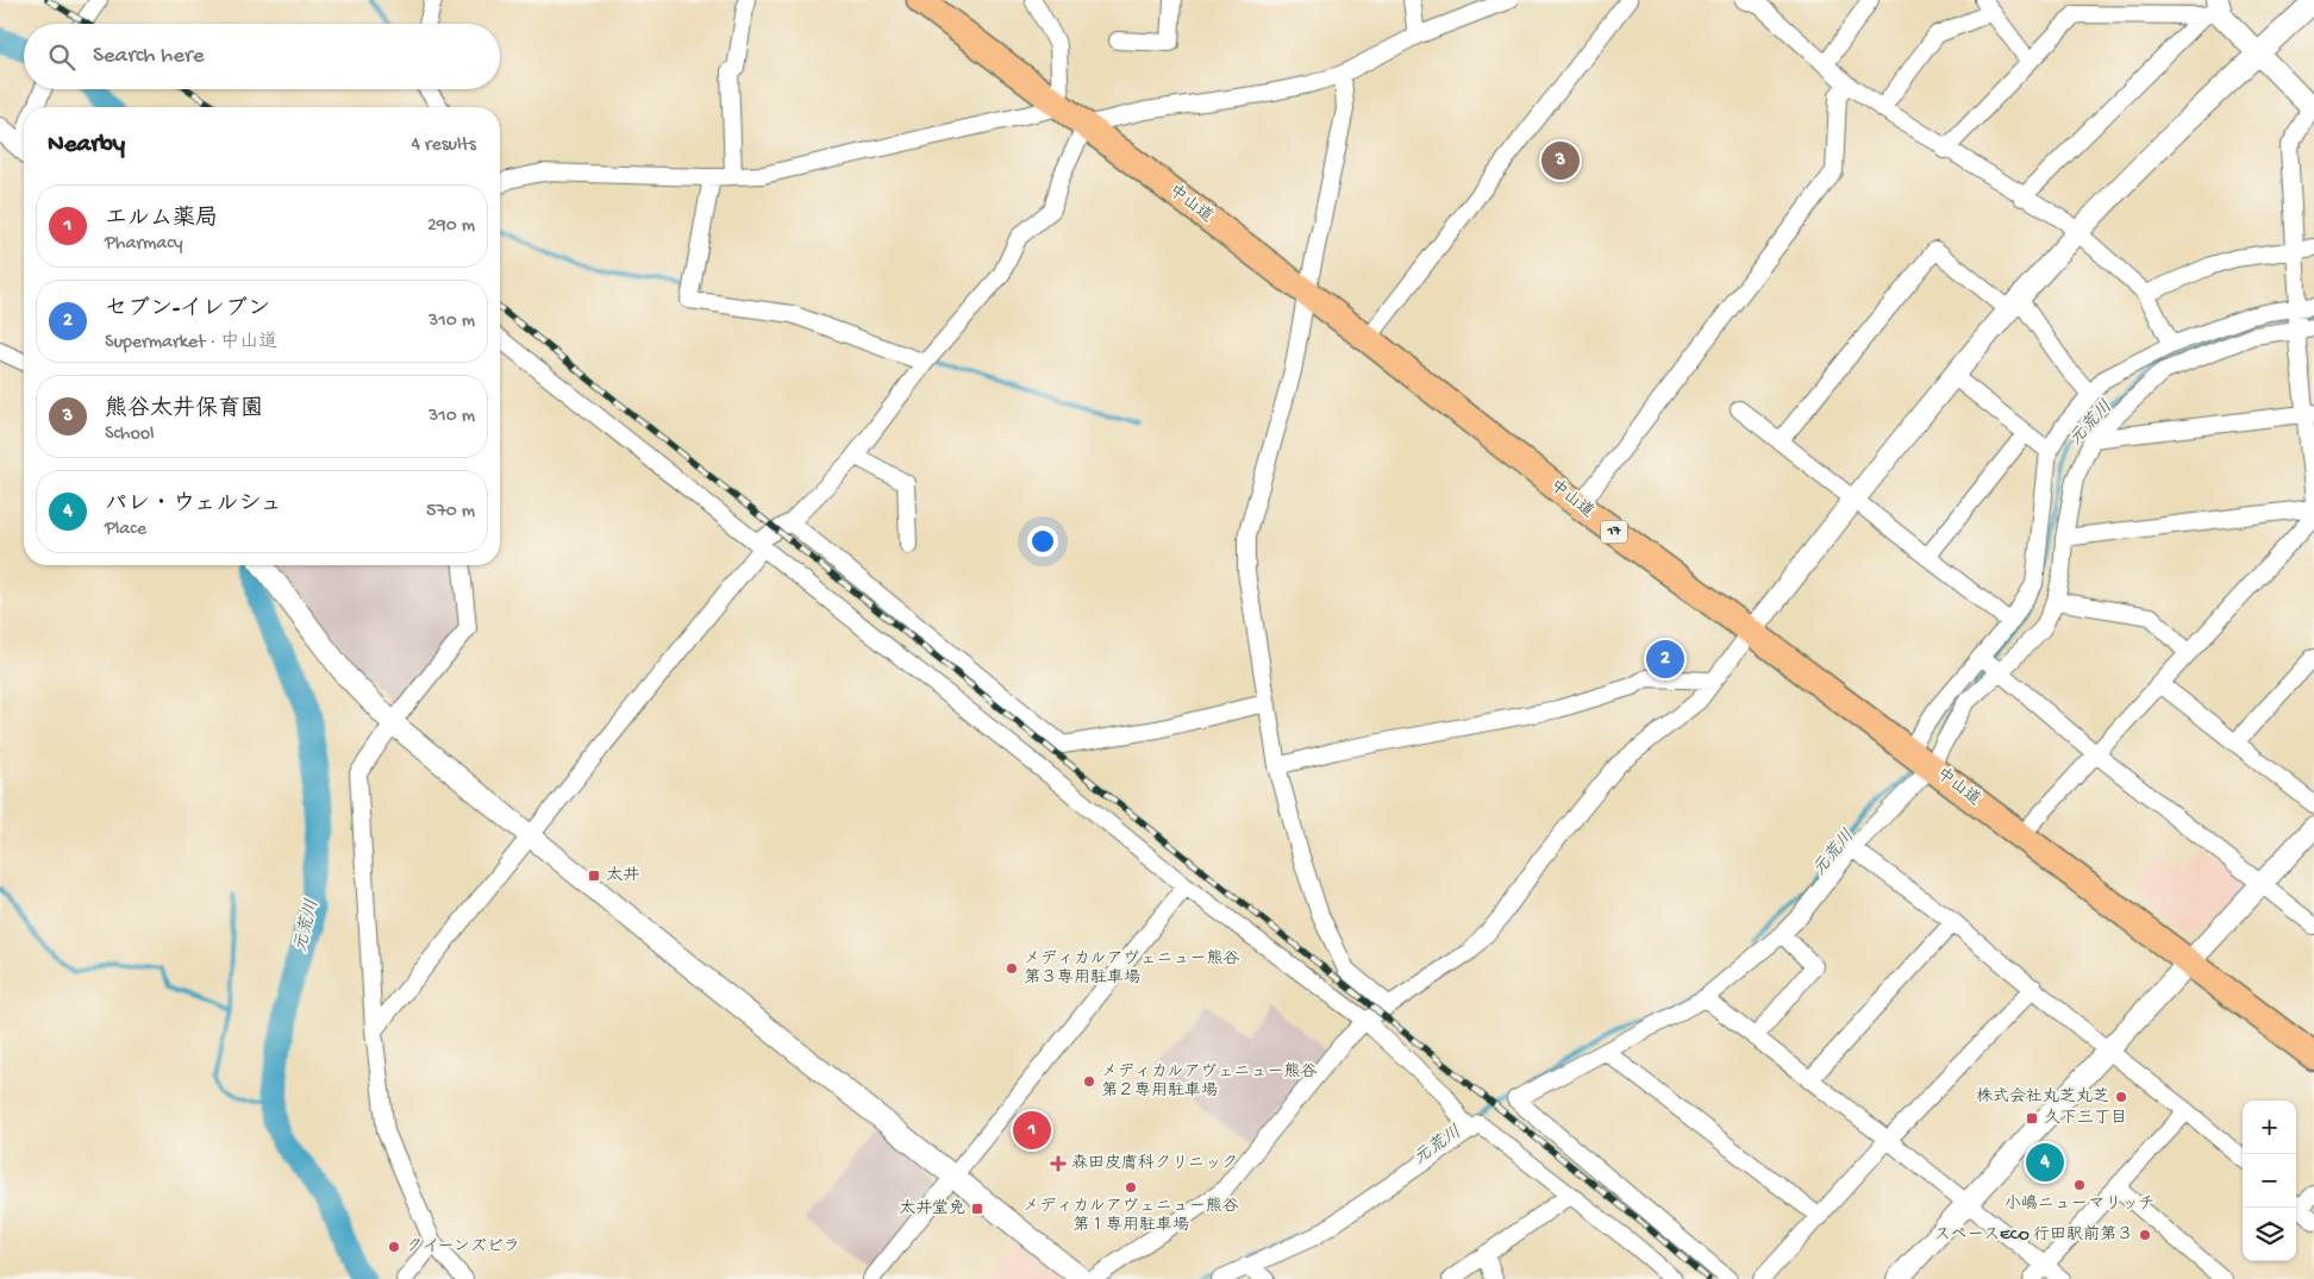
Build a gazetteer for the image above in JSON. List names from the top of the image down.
{
  "streets": {
    "highway": ["中山道", "17"]
  },
  "water": ["元荒川"],
  "places": {
    "transit": ["太井", "久下三丁目", "太井堂免"],
    "other": [
      "メディカルアヴェニュー熊谷 第３専用駐車場",
      "メディカルアヴェニュー熊谷 第２専用駐車場",
      "株式会社丸芝丸芝",
      "小嶋ニューマリッチ",
      "メディカルアヴェニュー熊谷 第１専用駐車場",
      "スペースECO 行田駅前第３",
      "クイーンズビラ"
    ],
    "health": ["森田皮膚科クリニック"]
  },
  "page": {
    "search": "Search here",
    "heading": ["Nearby", "4 results"],
    "pins": [
      "3",
      "2",
      "1",
      "4"
    ],
    "list": [
      {
        "mark": "1",
        "name": "エルム薬局",
        "note": "Pharmacy",
        "value": "290 m"
      },
      {
        "mark": "2",
        "name": "セブン-イレブン",
        "note": "Supermarket · 中山道",
        "value": "310 m"
      },
      {
        "mark": "3",
        "name": "熊谷太井保育園",
        "note": "School",
        "value": "310 m"
      },
      {
        "mark": "4",
        "name": "パレ・ウェルシュ",
        "note": "Place",
        "value": "570 m"
      }
    ],
    "map_buttons": ["+", "−"]
  }
}
